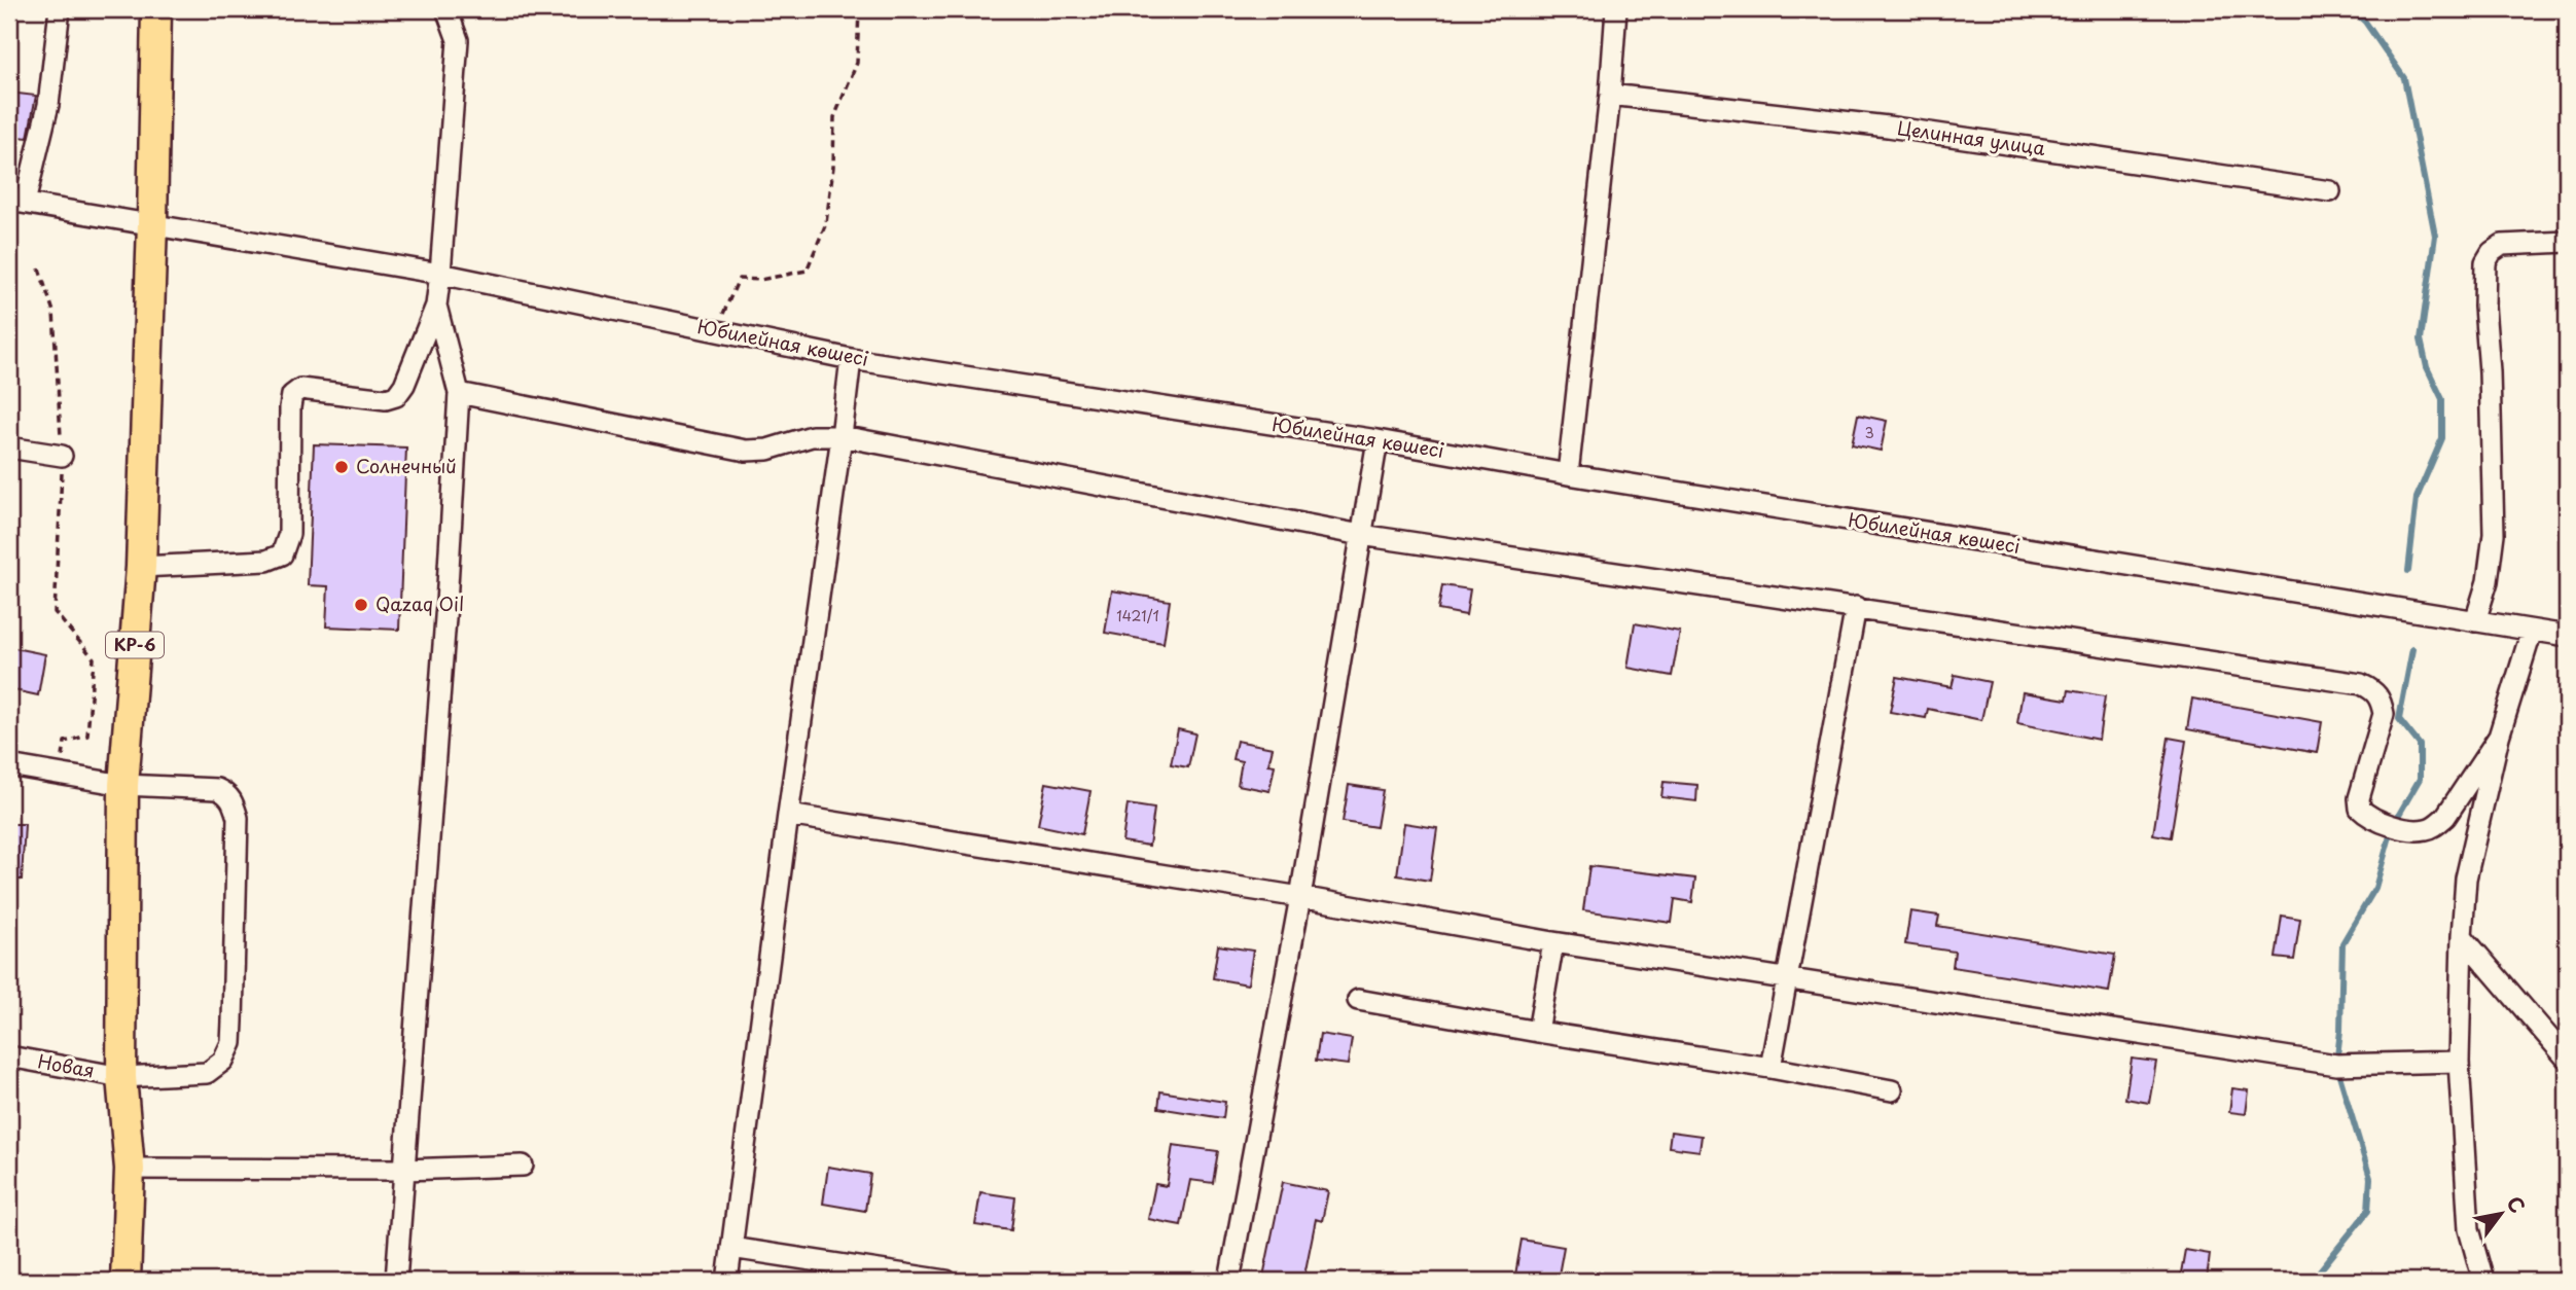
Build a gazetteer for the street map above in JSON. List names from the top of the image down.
{
  "streets": {
    "highway": ["KP-6"],
    "street": ["Целинная улица", "Юбилейная көшесі", "Новая"]
  },
  "crossings": [
    ["Юбилейная көшесі", "KP-6"],
    ["KP-6", "Новая"]
  ],
  "places": ["Солнечный", "Qazaq Oil"],
  "house_numbers": ["3", "1421/1"],
  "north": "top right"
}
